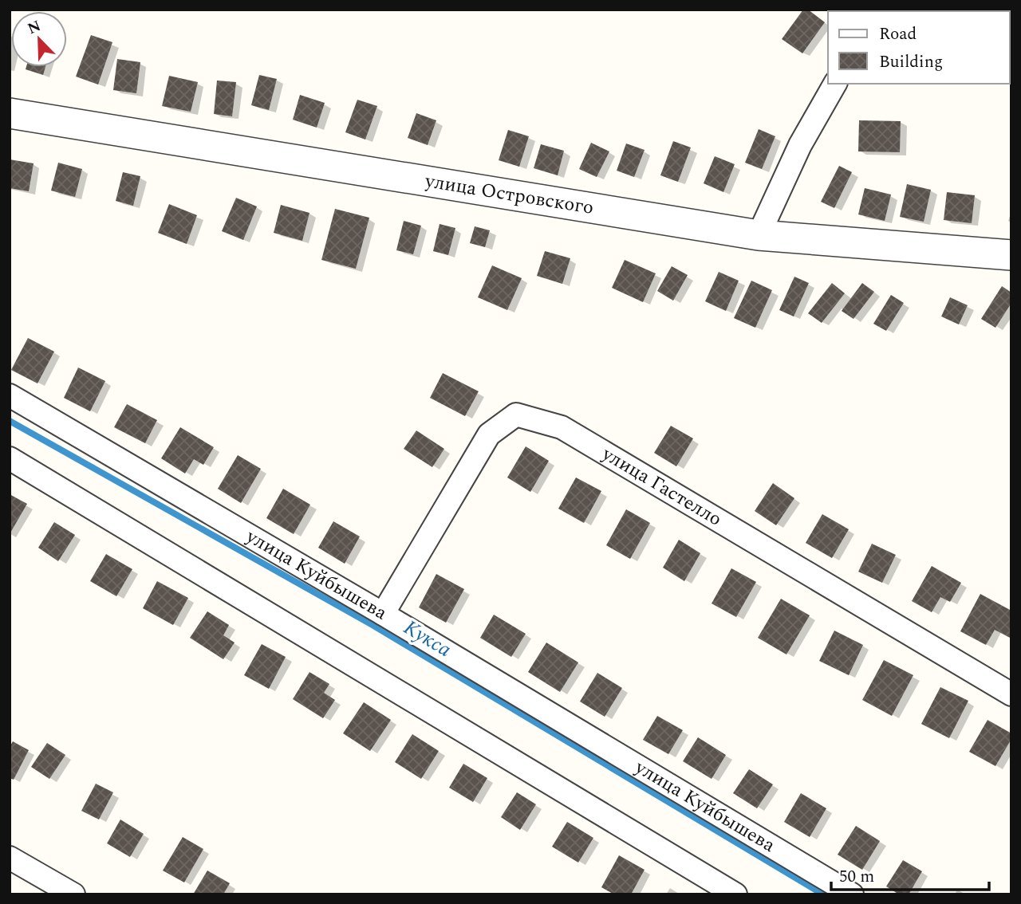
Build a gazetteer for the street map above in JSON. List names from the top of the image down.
{
  "streets": {
    "street": ["улица Островского", "улица Гастелло", "улица Куйбышева"]
  },
  "crossings": [
    ["улица Гастелло", "улица Куйбышева"]
  ],
  "water": ["Кукса"],
  "legend": ["Road", "Building"],
  "scale_bar": "50 m",
  "north": "top left"
}
